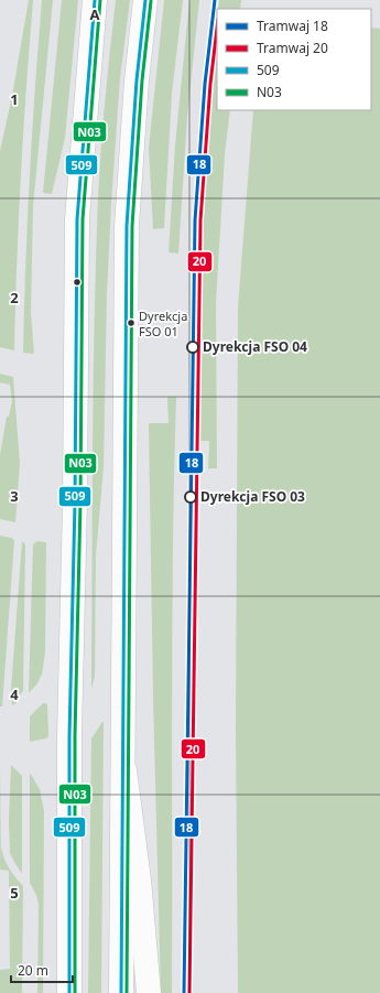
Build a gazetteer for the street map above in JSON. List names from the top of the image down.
{
  "places": ["Dyrekcja FSO 01", "Dyrekcja FSO 04", "Dyrekcja FSO 03"],
  "lines": [
    "tram line 18",
    "transit line 509",
    "transit line N03",
    "tram line 20"
  ],
  "legend": [
    "Tramwaj 18",
    "Tramwaj 20",
    "509",
    "N03"
  ],
  "scale_bar": "20 m",
  "grid": {
    "columns": ["A"],
    "rows": [
      "1",
      "2",
      "3",
      "4",
      "5"
    ]
  }
}
